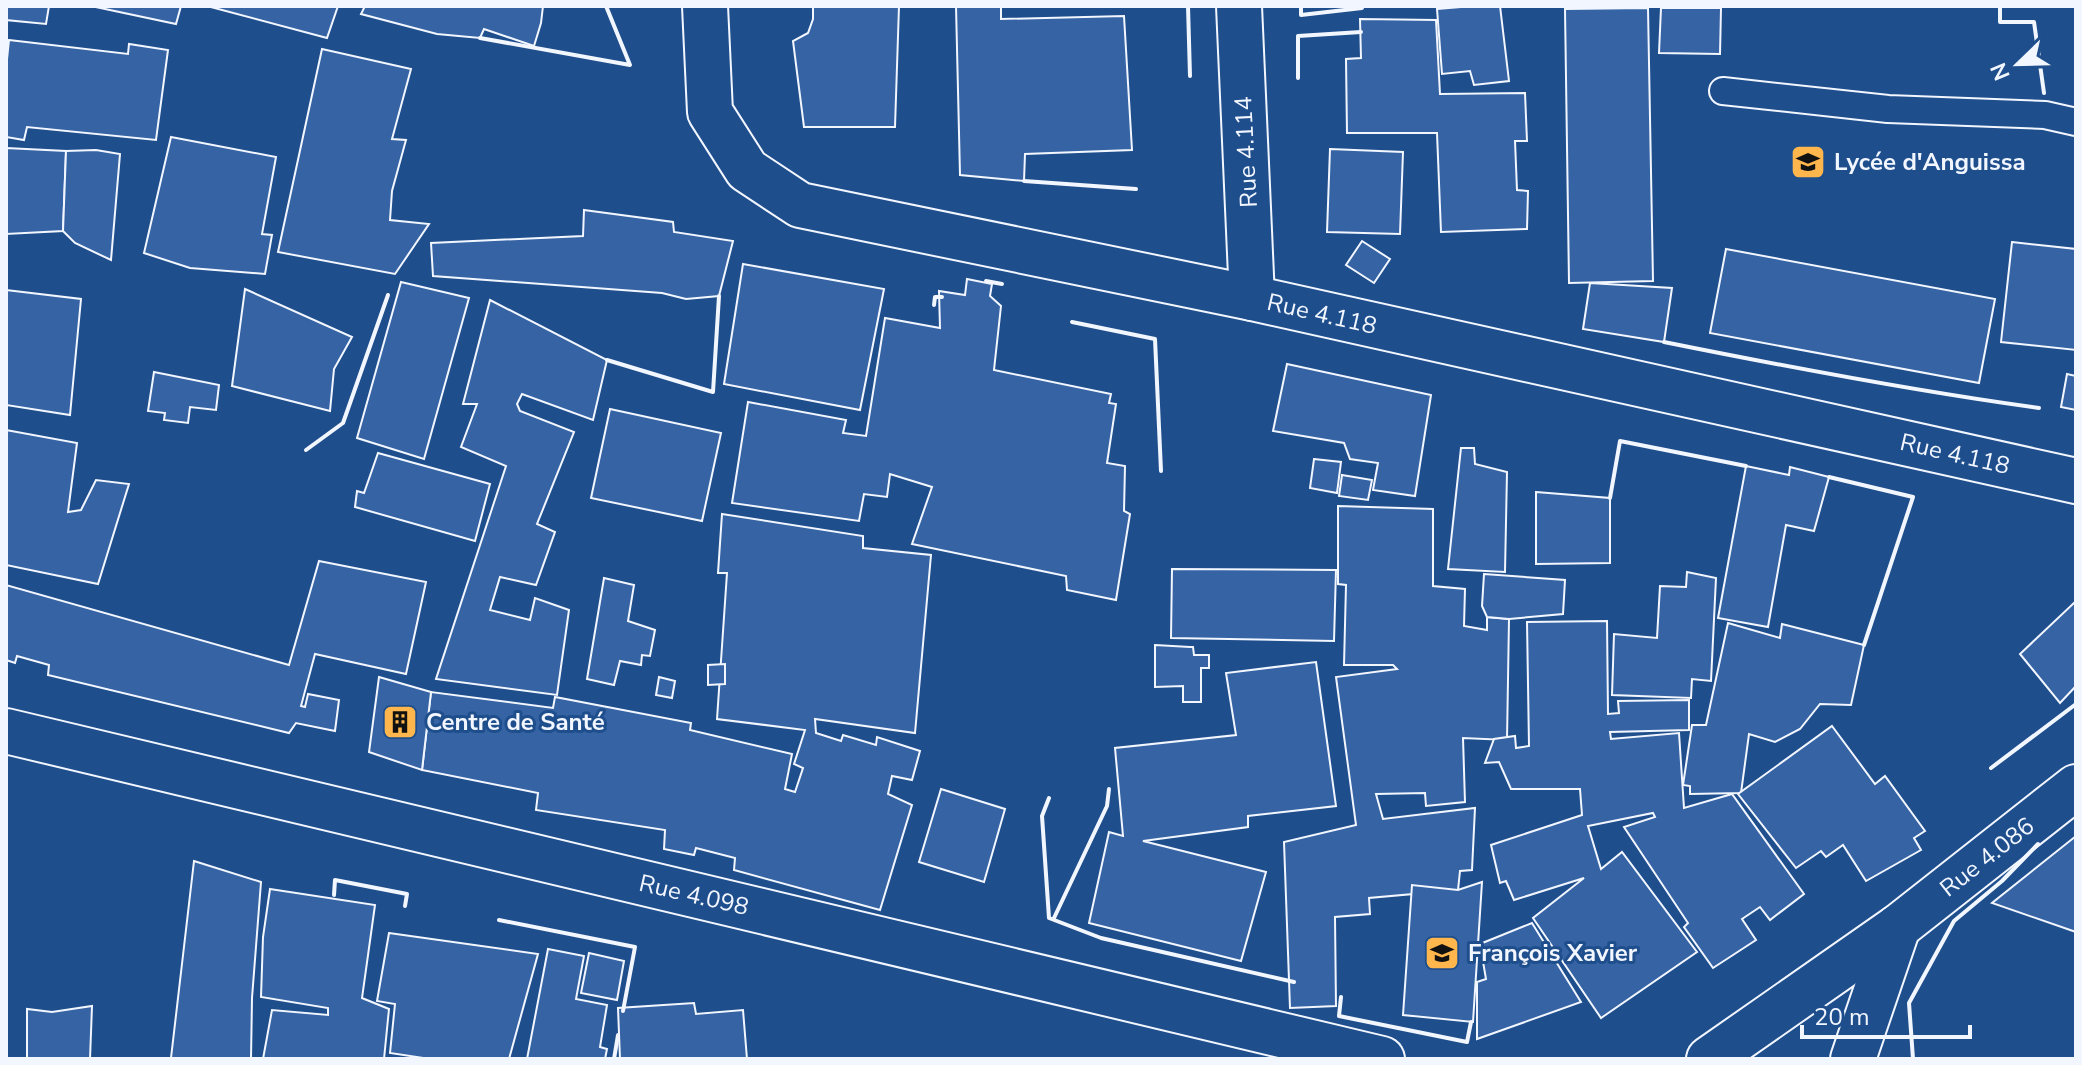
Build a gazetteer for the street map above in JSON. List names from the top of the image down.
{
  "streets": {
    "street": [
      "Rue 4.114",
      "Rue 4.118",
      "Rue 4.086",
      "Rue 4.098"
    ]
  },
  "crossings": [
    ["Rue 4.114", "Rue 4.118"]
  ],
  "places": {
    "school or university": ["Lycée d'Anguissa", "François Xavier"],
    "building": ["Centre de Santé"]
  },
  "scale_bar": "20 m",
  "north": "bottom left"
}
